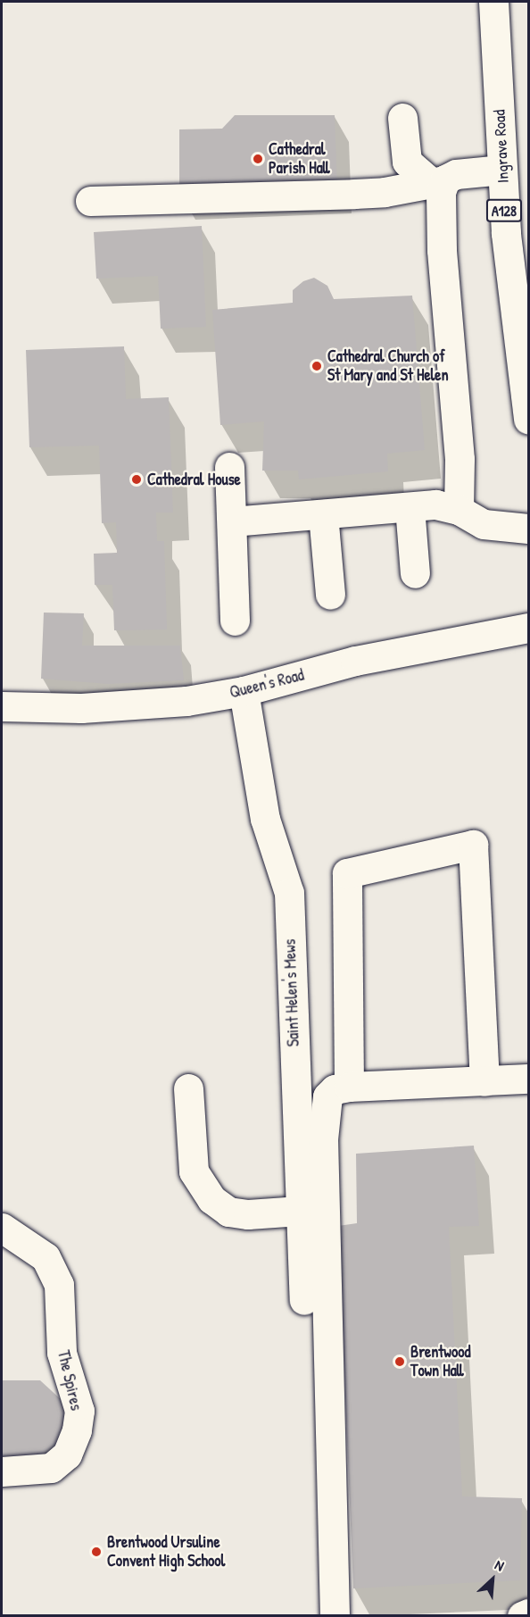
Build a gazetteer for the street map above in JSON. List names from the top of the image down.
{
  "streets": {
    "street": [
      "Ingrave Road",
      "A128",
      "Queen's Road",
      "Saint Helen's Mews",
      "The Spires"
    ]
  },
  "crossings": [
    ["Queen's Road", "Saint Helen's Mews"]
  ],
  "places": [
    "Cathedral Parish Hall",
    "Cathedral Church of St Mary and St Helen",
    "Cathedral House",
    "Brentwood Town Hall",
    "Brentwood Ursuline Convent High School"
  ],
  "north": "top right"
}
